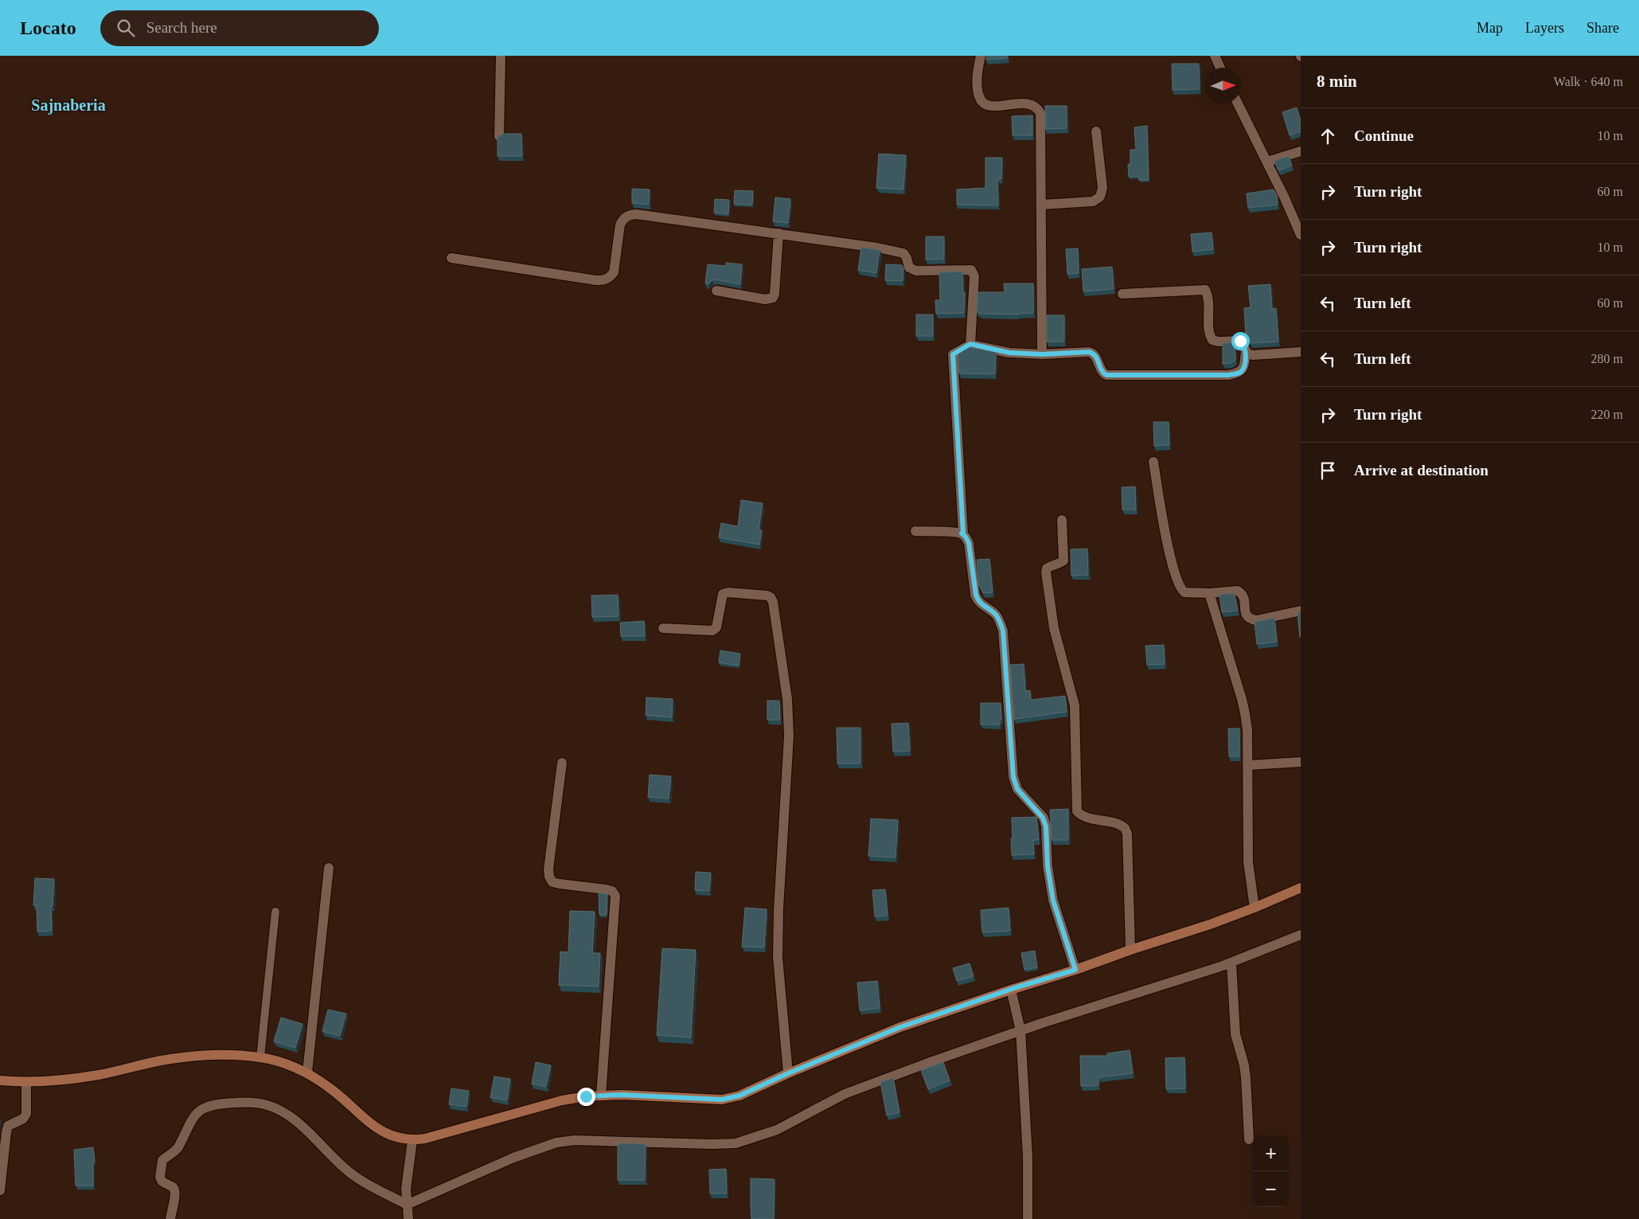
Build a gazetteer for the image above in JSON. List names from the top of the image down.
{
  "districts": ["Sajnaberia"],
  "north": "right",
  "page": {
    "header": "Locato",
    "search": "Search here",
    "nav": ["Map", "Layers", "Share"],
    "heading": ["8 min", "Walk · 640 m"],
    "list": [
      ["Continue", "10 m"],
      ["Turn right", "60 m"],
      ["Turn right", "10 m"],
      ["Turn left", "60 m"],
      ["Turn left", "280 m"],
      ["Turn right", "220 m"],
      "Arrive at destination"
    ],
    "map_buttons": ["+", "−"]
  }
}
